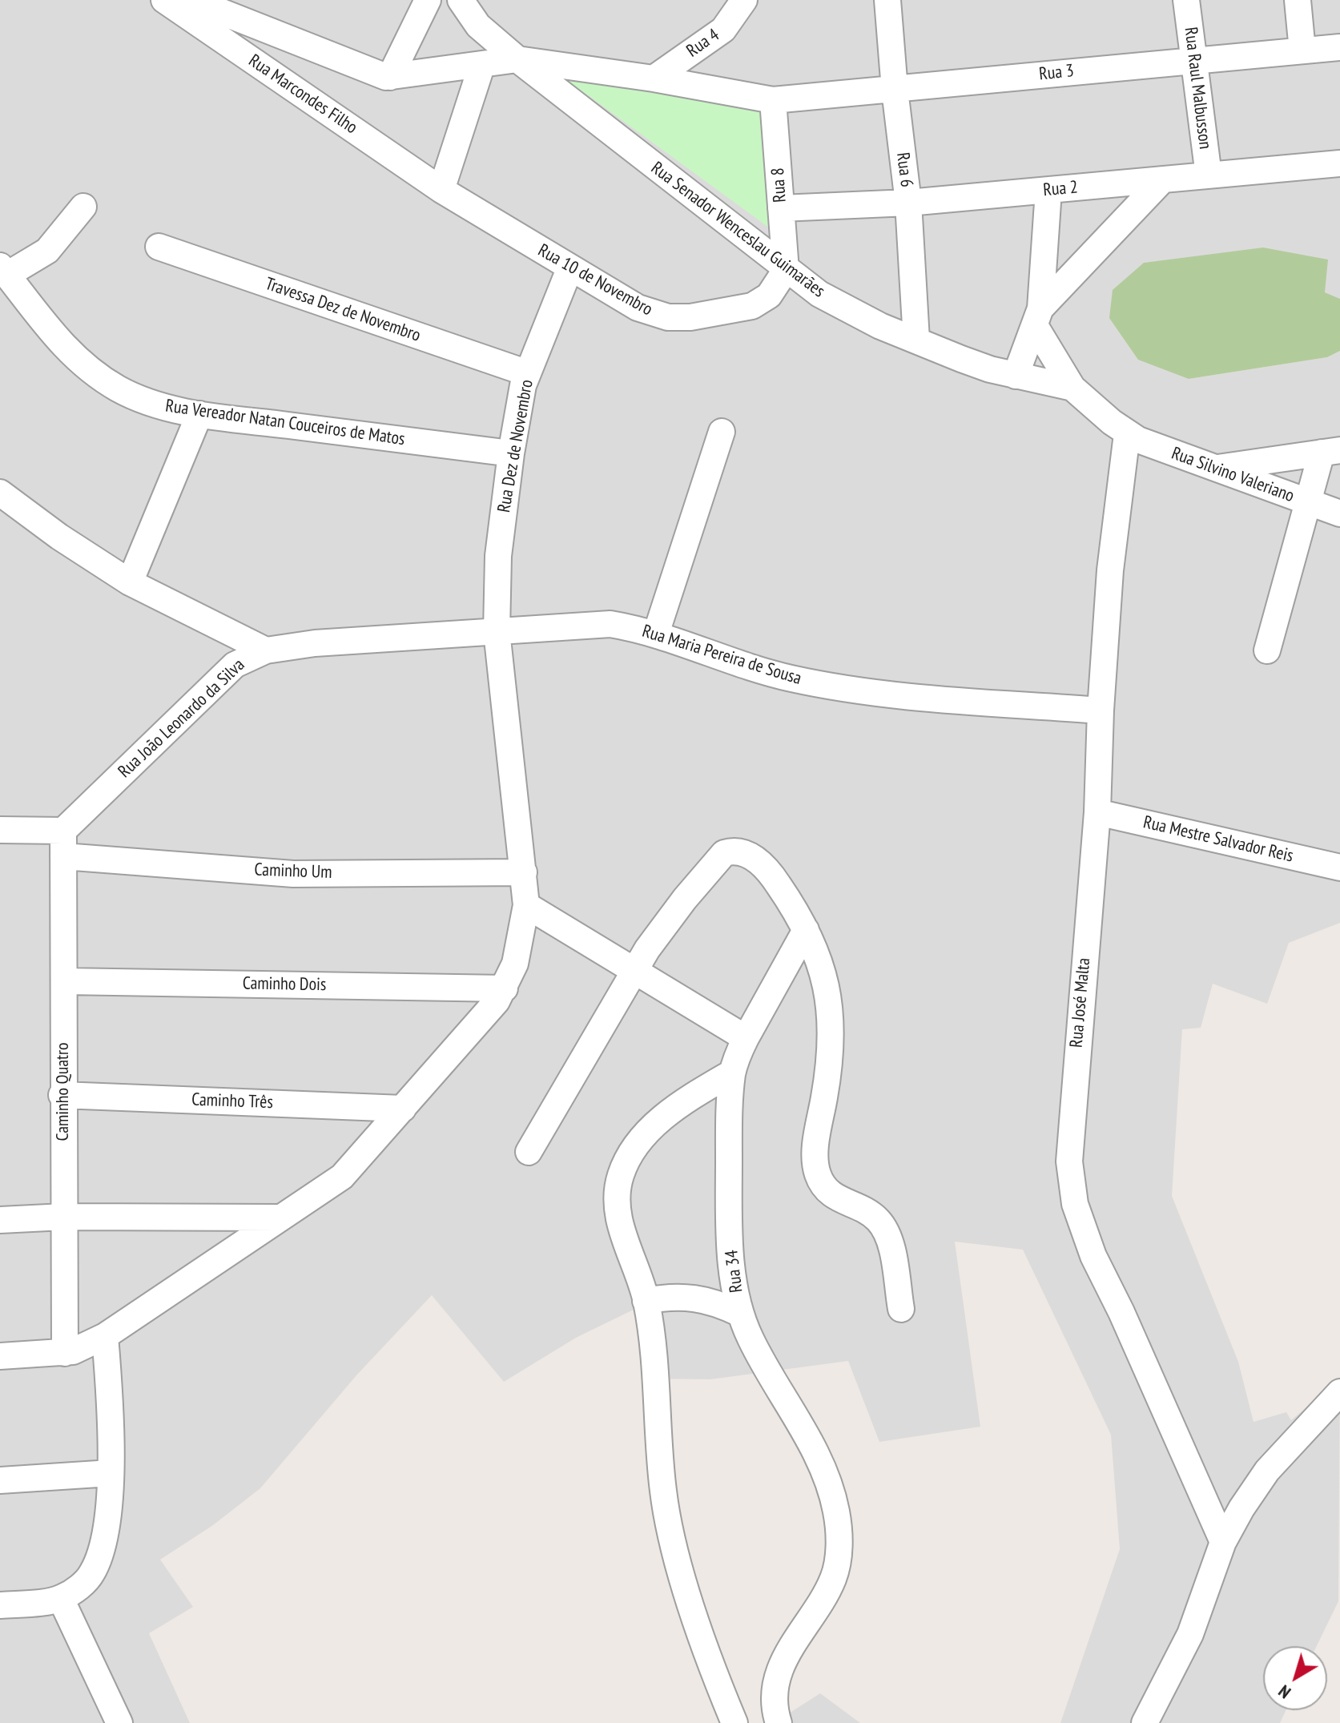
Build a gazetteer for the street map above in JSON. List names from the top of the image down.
{
  "streets": {
    "street": [
      "Rua 4",
      "Rua 3",
      "Rua Raul Malbusson",
      "Rua Marcondes Filho",
      "Rua 6",
      "Rua 8",
      "Rua 2",
      "Rua Senador Wenceslau Guimarães",
      "Rua 10 de Novembro",
      "Travessa Dez de Novembro",
      "Rua Vereador Natan Couceiros de Matos",
      "Rua Dez de Novembro",
      "Rua Silvino Valeriano",
      "Rua Maria Pereira de Sousa",
      "Rua João Leonardo da Silva",
      "Rua Mestre Salvador Reis",
      "Caminho Um",
      "Caminho Dois",
      "Rua José Malta",
      "Caminho Quatro",
      "Caminho Três",
      "Rua 34"
    ]
  },
  "crossings": [
    ["Rua 4", "Rua 3"],
    ["Rua 3", "Rua Raul Malbusson"],
    ["Rua 3", "Rua 6"],
    ["Rua 3", "Rua 8"],
    ["Rua 3", "Rua Senador Wenceslau Guimarães"],
    ["Rua Raul Malbusson", "Rua 2"],
    ["Rua Marcondes Filho", "Rua 10 de Novembro"],
    ["Rua 6", "Rua 2"],
    ["Rua 6", "Rua Senador Wenceslau Guimarães"],
    ["Rua 8", "Rua 2"],
    ["Rua 8", "Rua Senador Wenceslau Guimarães"],
    ["Rua 8", "Rua 10 de Novembro"],
    ["Rua Senador Wenceslau Guimarães", "Rua 10 de Novembro"],
    ["Rua Senador Wenceslau Guimarães", "Rua Silvino Valeriano"],
    ["Rua 10 de Novembro", "Rua Dez de Novembro"],
    ["Travessa Dez de Novembro", "Rua Dez de Novembro"],
    ["Rua Vereador Natan Couceiros de Matos", "Rua Dez de Novembro"],
    ["Rua Dez de Novembro", "Rua Maria Pereira de Sousa"],
    ["Rua Dez de Novembro", "Rua João Leonardo da Silva"],
    ["Rua Dez de Novembro", "Caminho Um"],
    ["Rua Dez de Novembro", "Caminho Dois"],
    ["Rua Dez de Novembro", "Caminho Quatro"],
    ["Rua Dez de Novembro", "Caminho Três"],
    ["Rua Silvino Valeriano", "Rua José Malta"],
    ["Rua Maria Pereira de Sousa", "Rua João Leonardo da Silva"],
    ["Rua Maria Pereira de Sousa", "Rua José Malta"],
    ["Rua João Leonardo da Silva", "Caminho Quatro"],
    ["Rua Mestre Salvador Reis", "Rua José Malta"],
    ["Caminho Um", "Caminho Quatro"],
    ["Caminho Dois", "Caminho Quatro"],
    ["Caminho Quatro", "Caminho Três"]
  ],
  "north": "bottom left"
}
